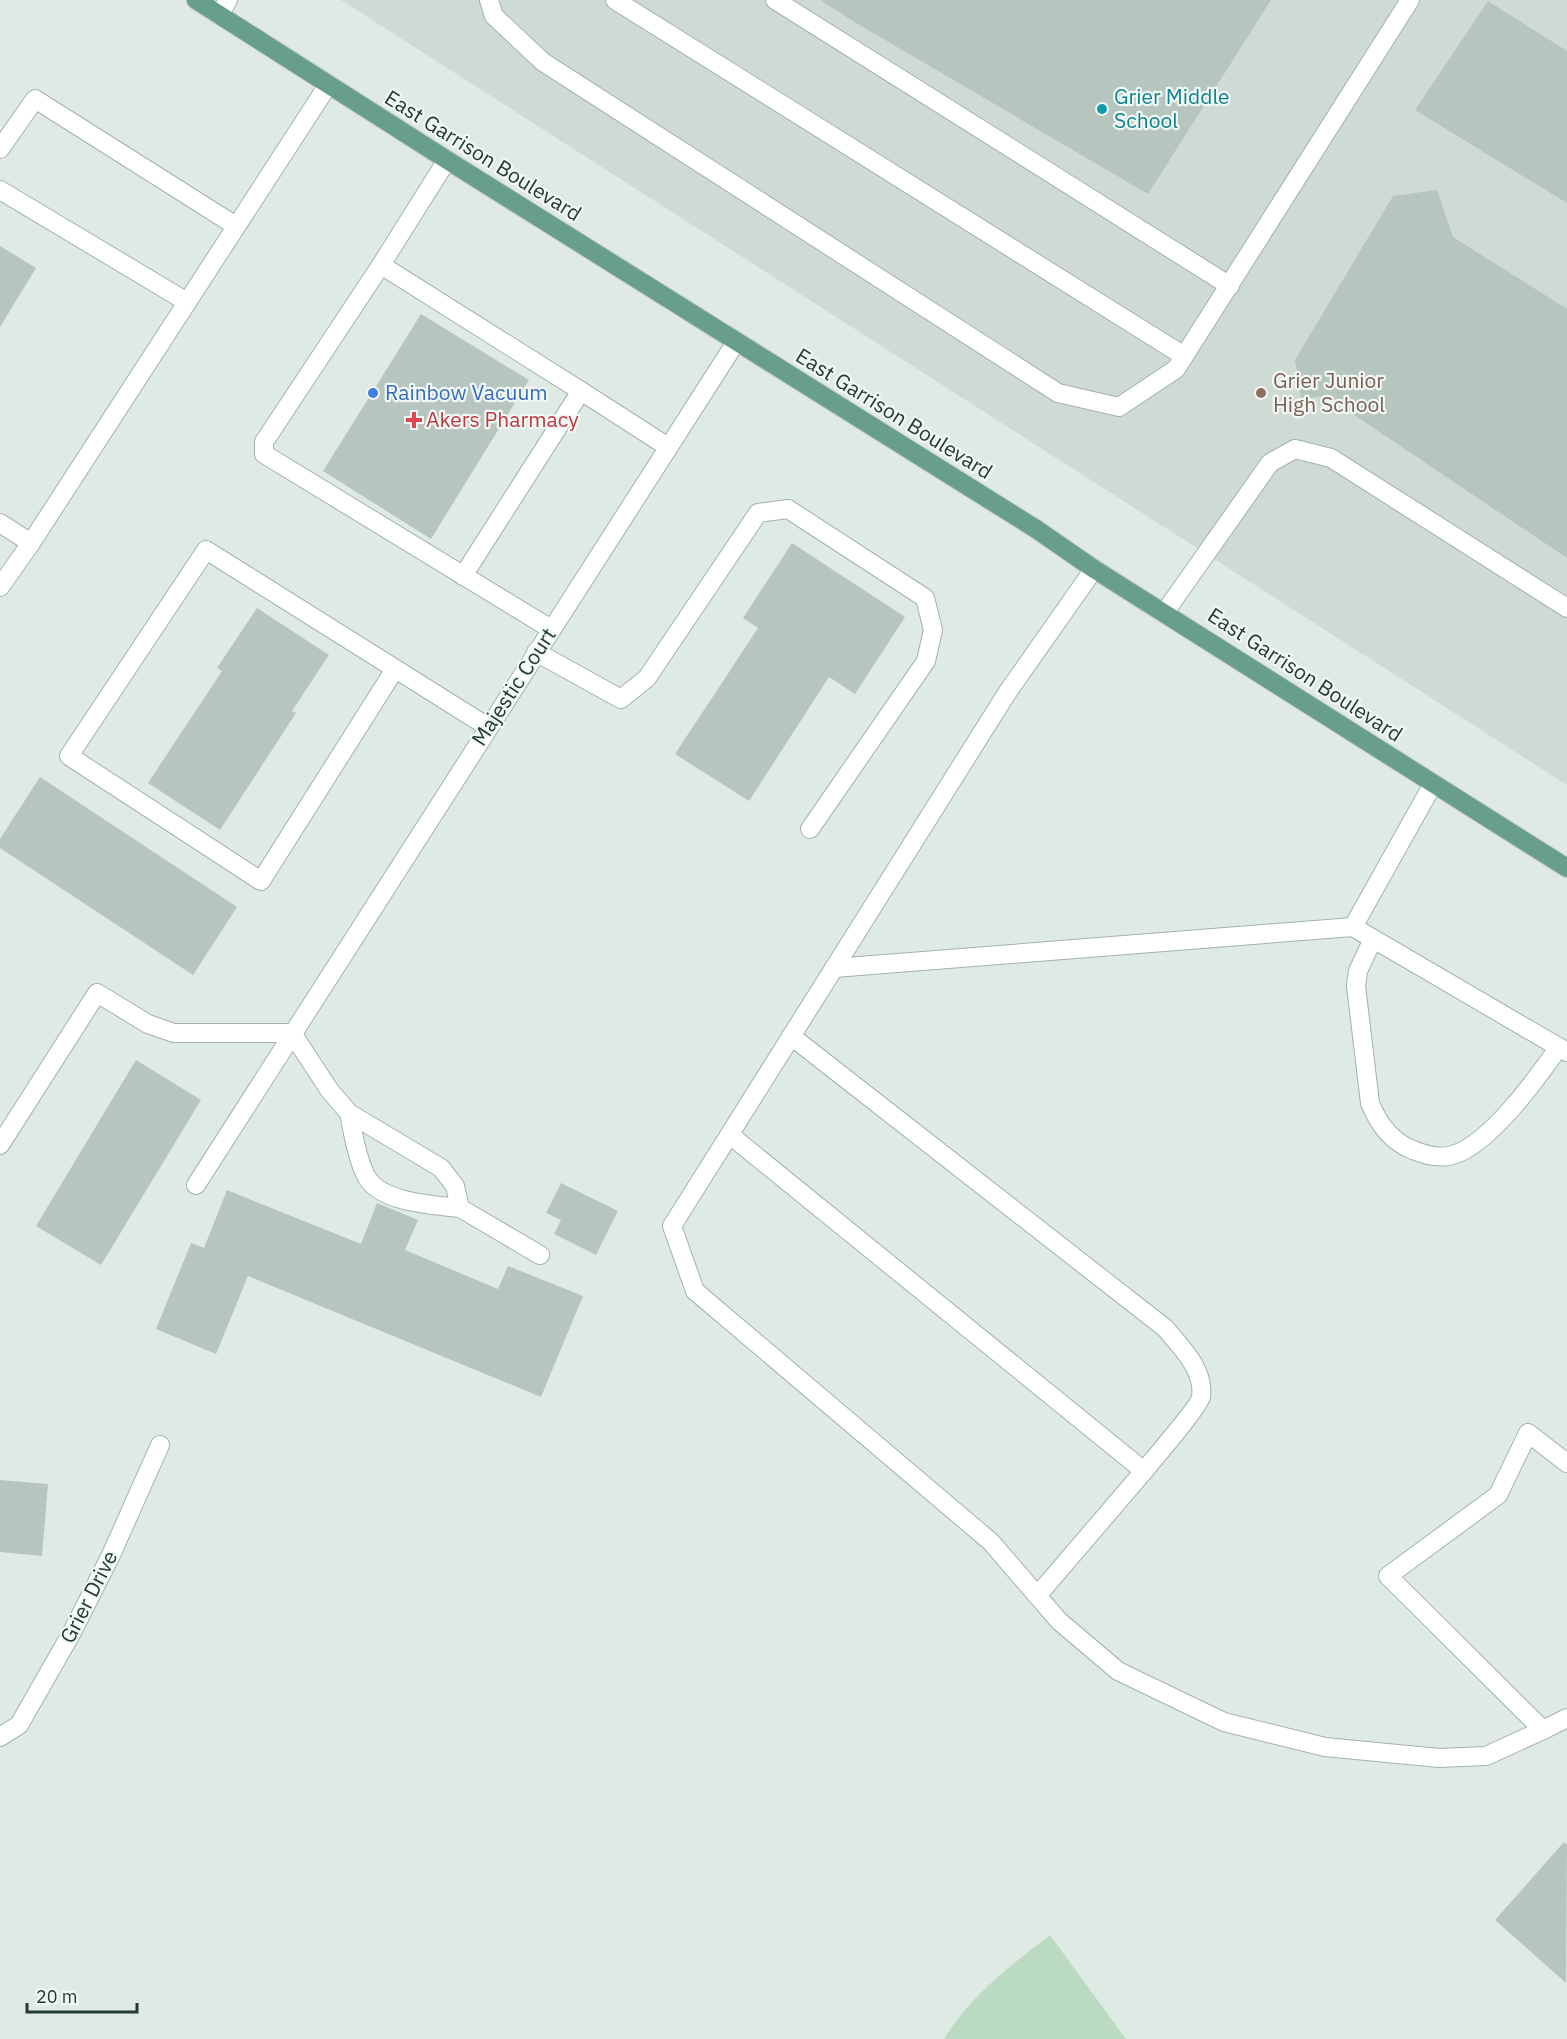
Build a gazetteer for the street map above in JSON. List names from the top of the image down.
{
  "streets": {
    "main road": ["East Garrison Boulevard"],
    "street": ["Majestic Court", "Grier Drive"]
  },
  "crossings": [
    ["East Garrison Boulevard", "Majestic Court"]
  ],
  "places": {
    "other": ["Grier Middle School", "Rainbow Vacuum", "Grier Junior High School"],
    "health": ["Akers Pharmacy"]
  },
  "scale_bar": "20 m"
}
